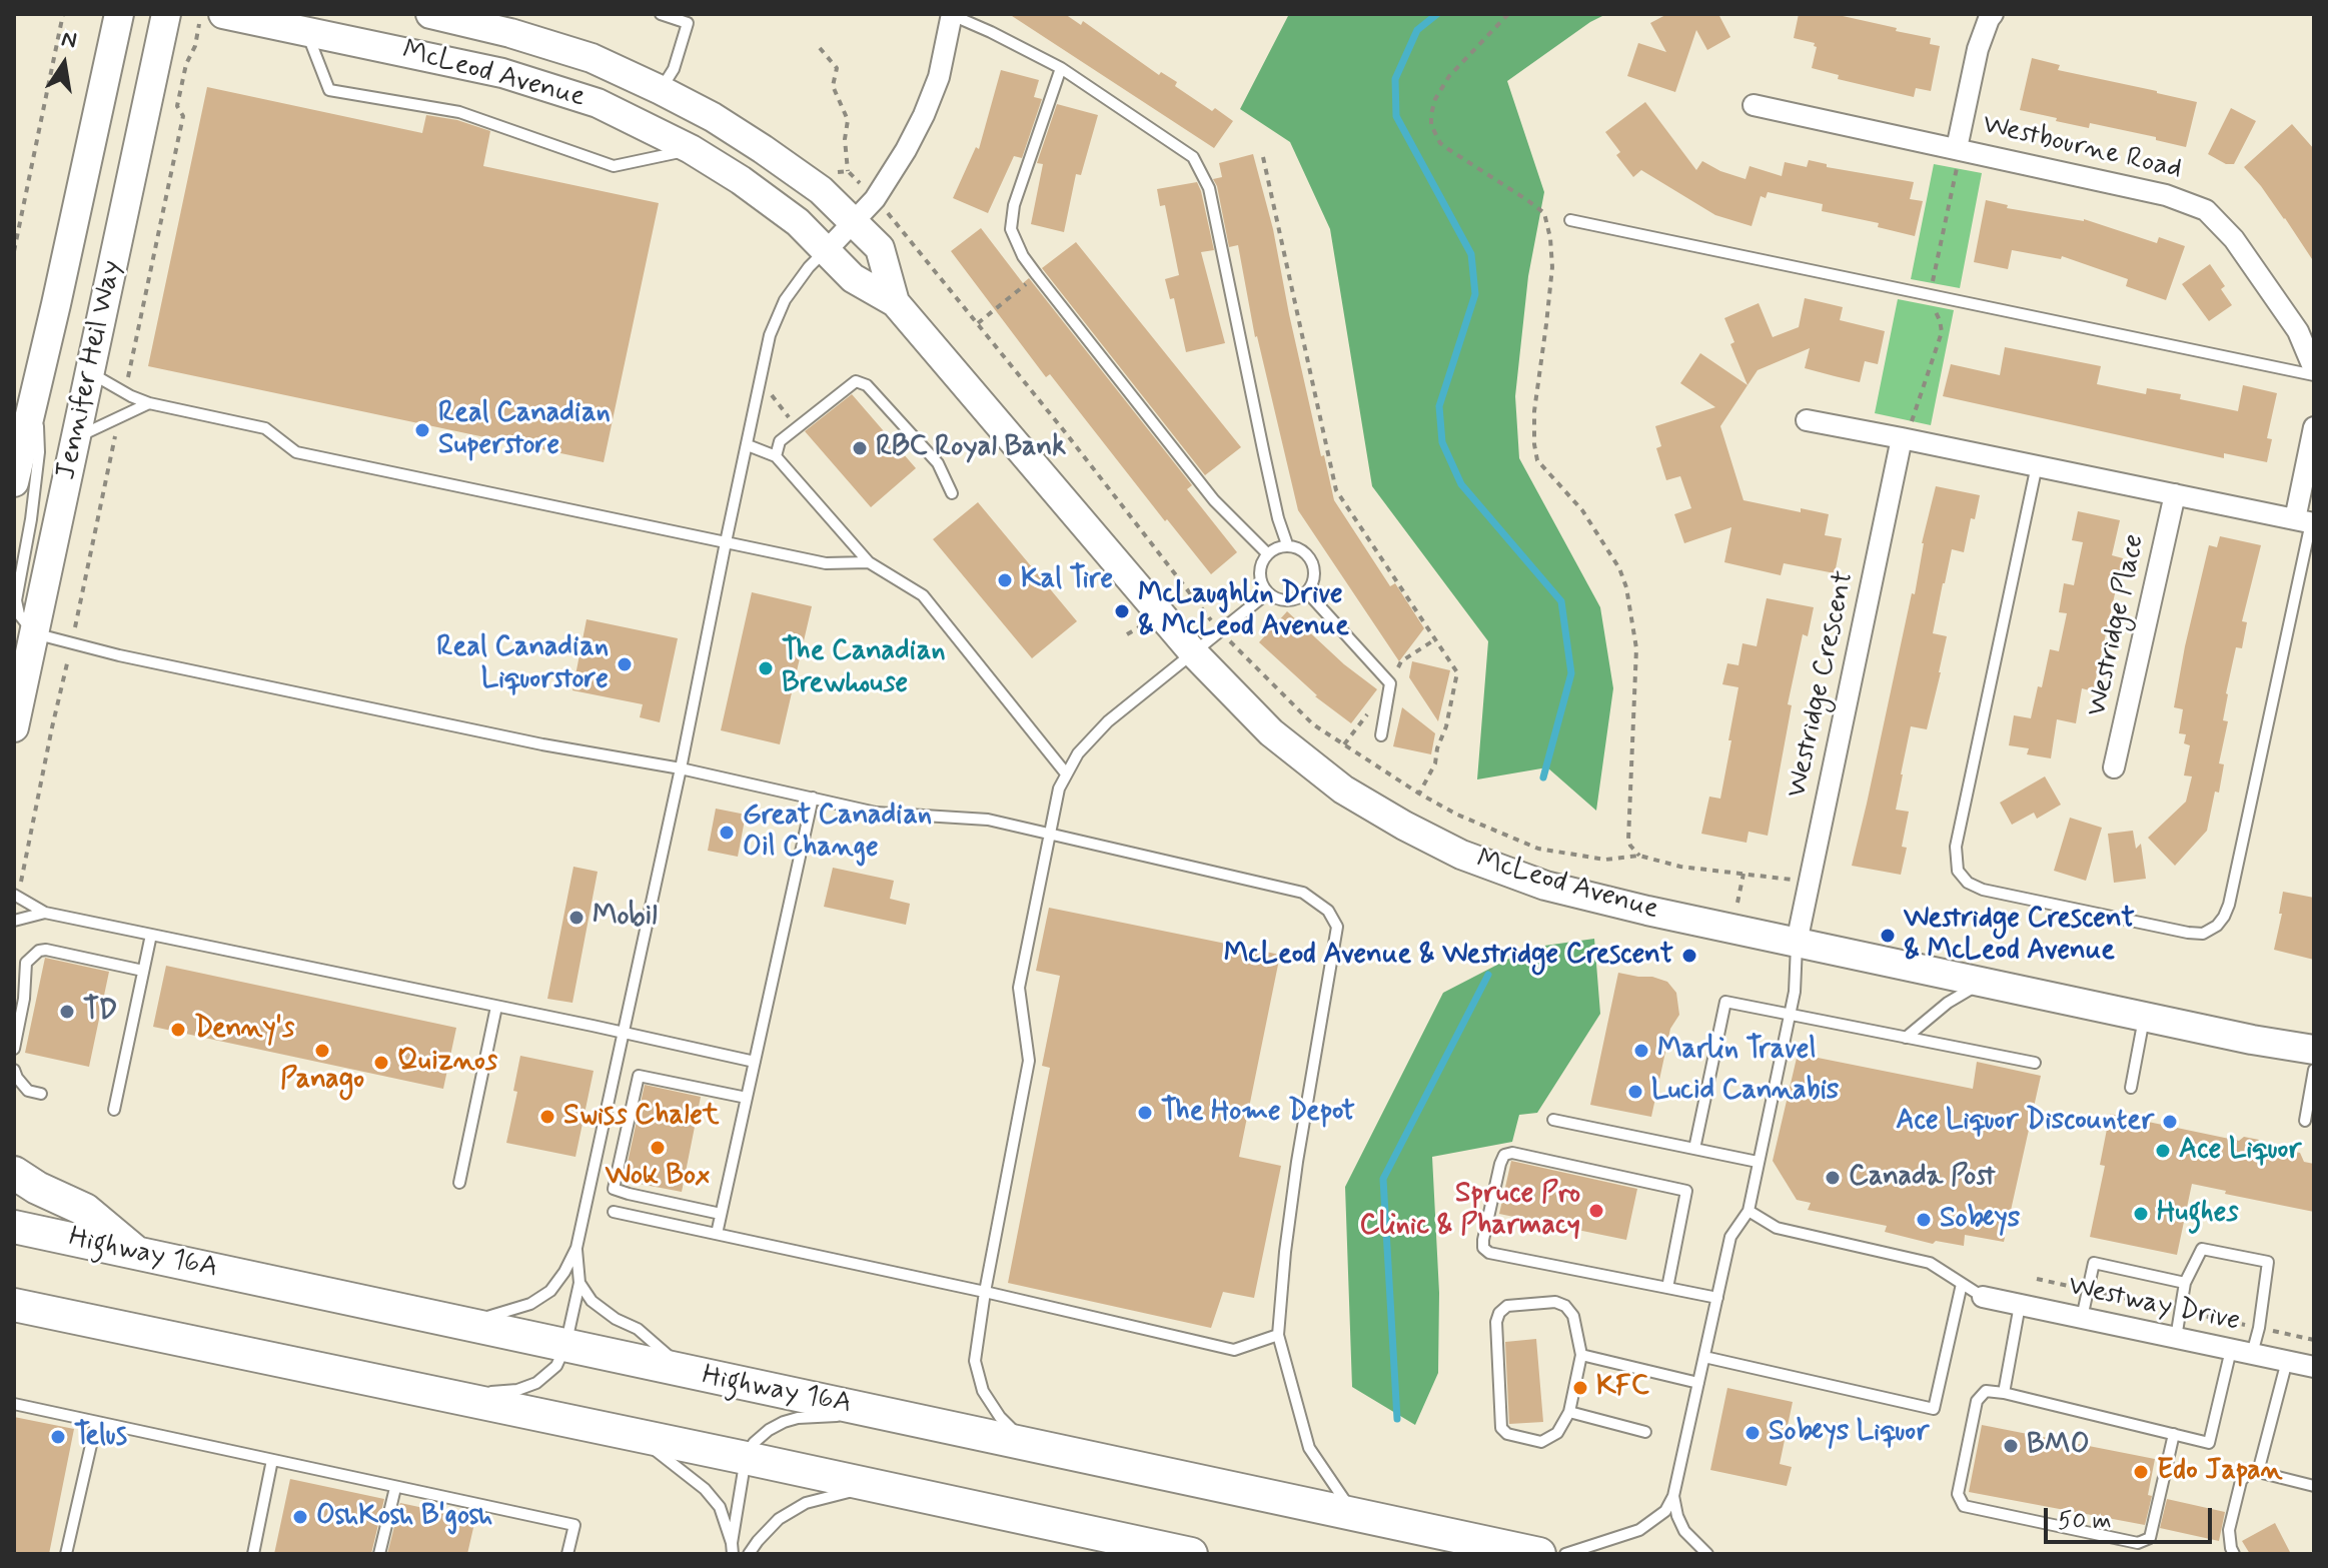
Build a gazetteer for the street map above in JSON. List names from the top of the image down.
{
  "streets": {
    "main road": ["Highway 16A"],
    "street": [
      "McLeod Avenue",
      "Westbourne Road",
      "Jennifer Heil Way",
      "Westridge Place",
      "Westridge Crescent",
      "Westway Drive"
    ]
  },
  "crossings": [
    ["McLeod Avenue", "Westridge Crescent"]
  ],
  "places": [
    "Real Canadian Superstore",
    "RBC Royal Bank",
    "Kal Tire",
    "McLaughlin Drive & McLeod Avenue",
    "Real Canadian Liquorstore",
    "The Canadian Brewhouse",
    "Great Canadian Oil Change",
    "Mobil",
    "Westridge Crescent & McLeod Avenue",
    "McLeod Avenue & Westridge Crescent",
    "TD",
    "Denny's",
    "Panago",
    "Marlin Travel",
    "Quiznos",
    "Lucid Cannabis",
    "The Home Depot",
    "Swiss Chalet",
    "Ace Liquor Discounter",
    "Wok Box",
    "Ace Liquor",
    "Canada Post",
    "Spruce Pro Clinic & Pharmacy",
    "Hughes",
    "Sobeys",
    "KFC",
    "Sobeys Liquor",
    "Telus",
    "BMO",
    "Edo Japan",
    "OshKosh B'gosh"
  ],
  "scale_bar": "50 m",
  "north": "top"
}
